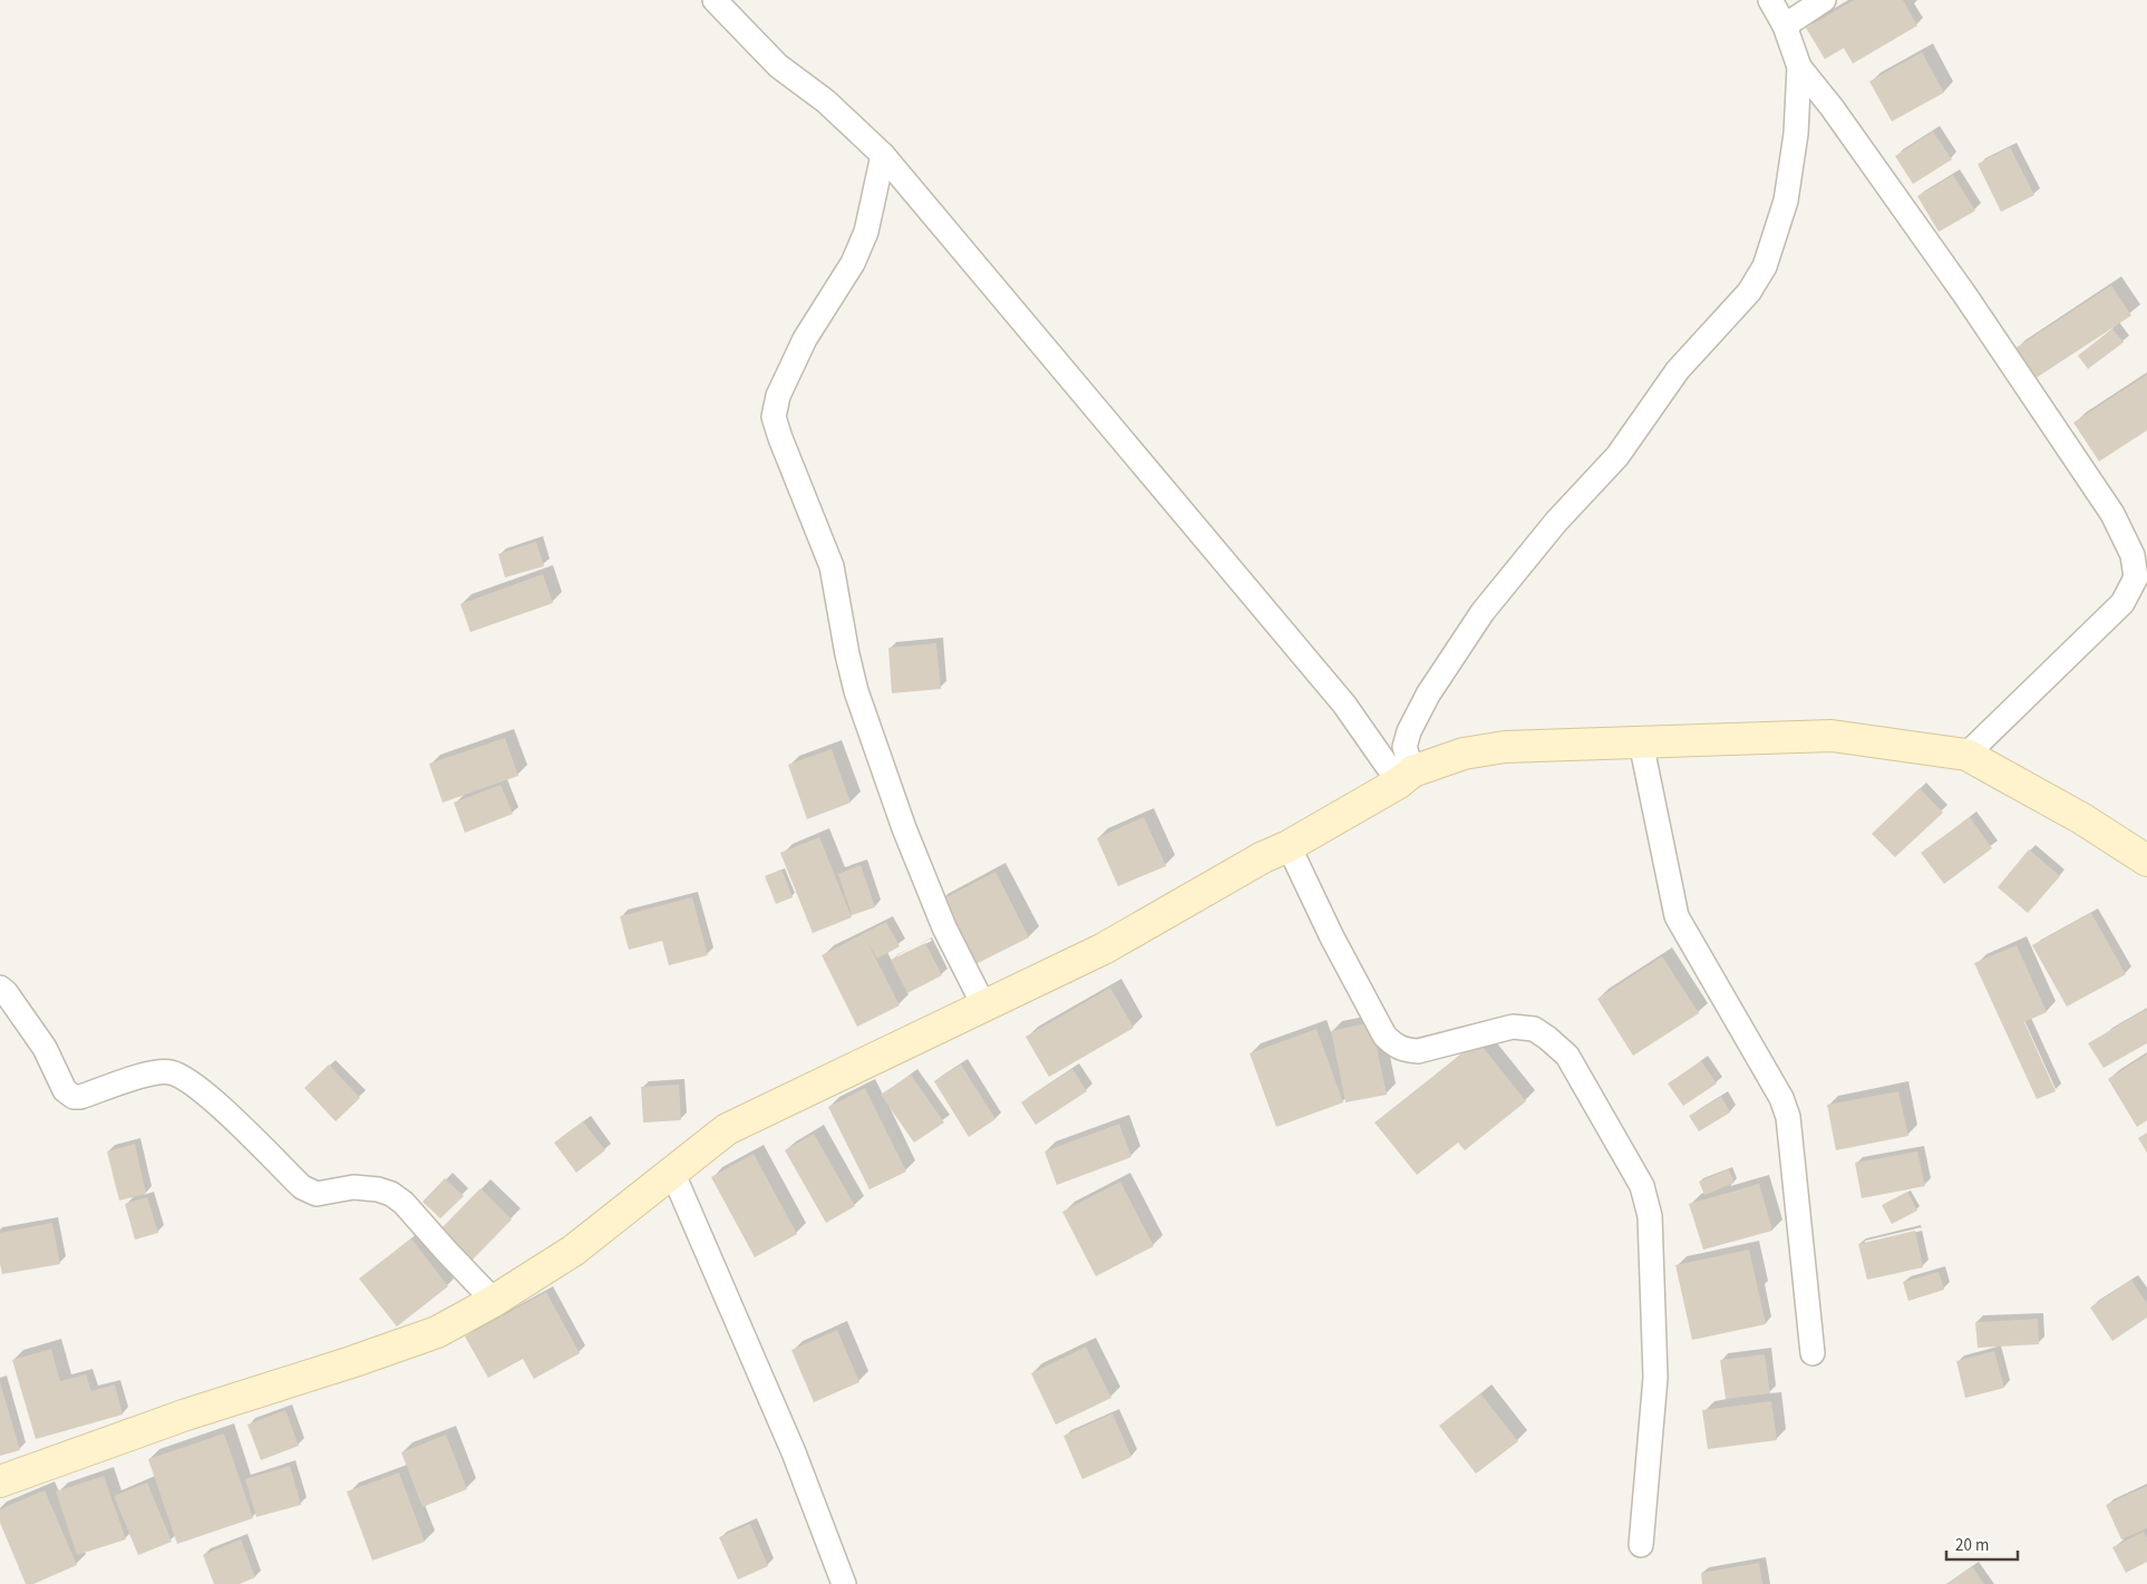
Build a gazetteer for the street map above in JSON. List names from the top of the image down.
{
  "scale_bar": "20 m"
}
